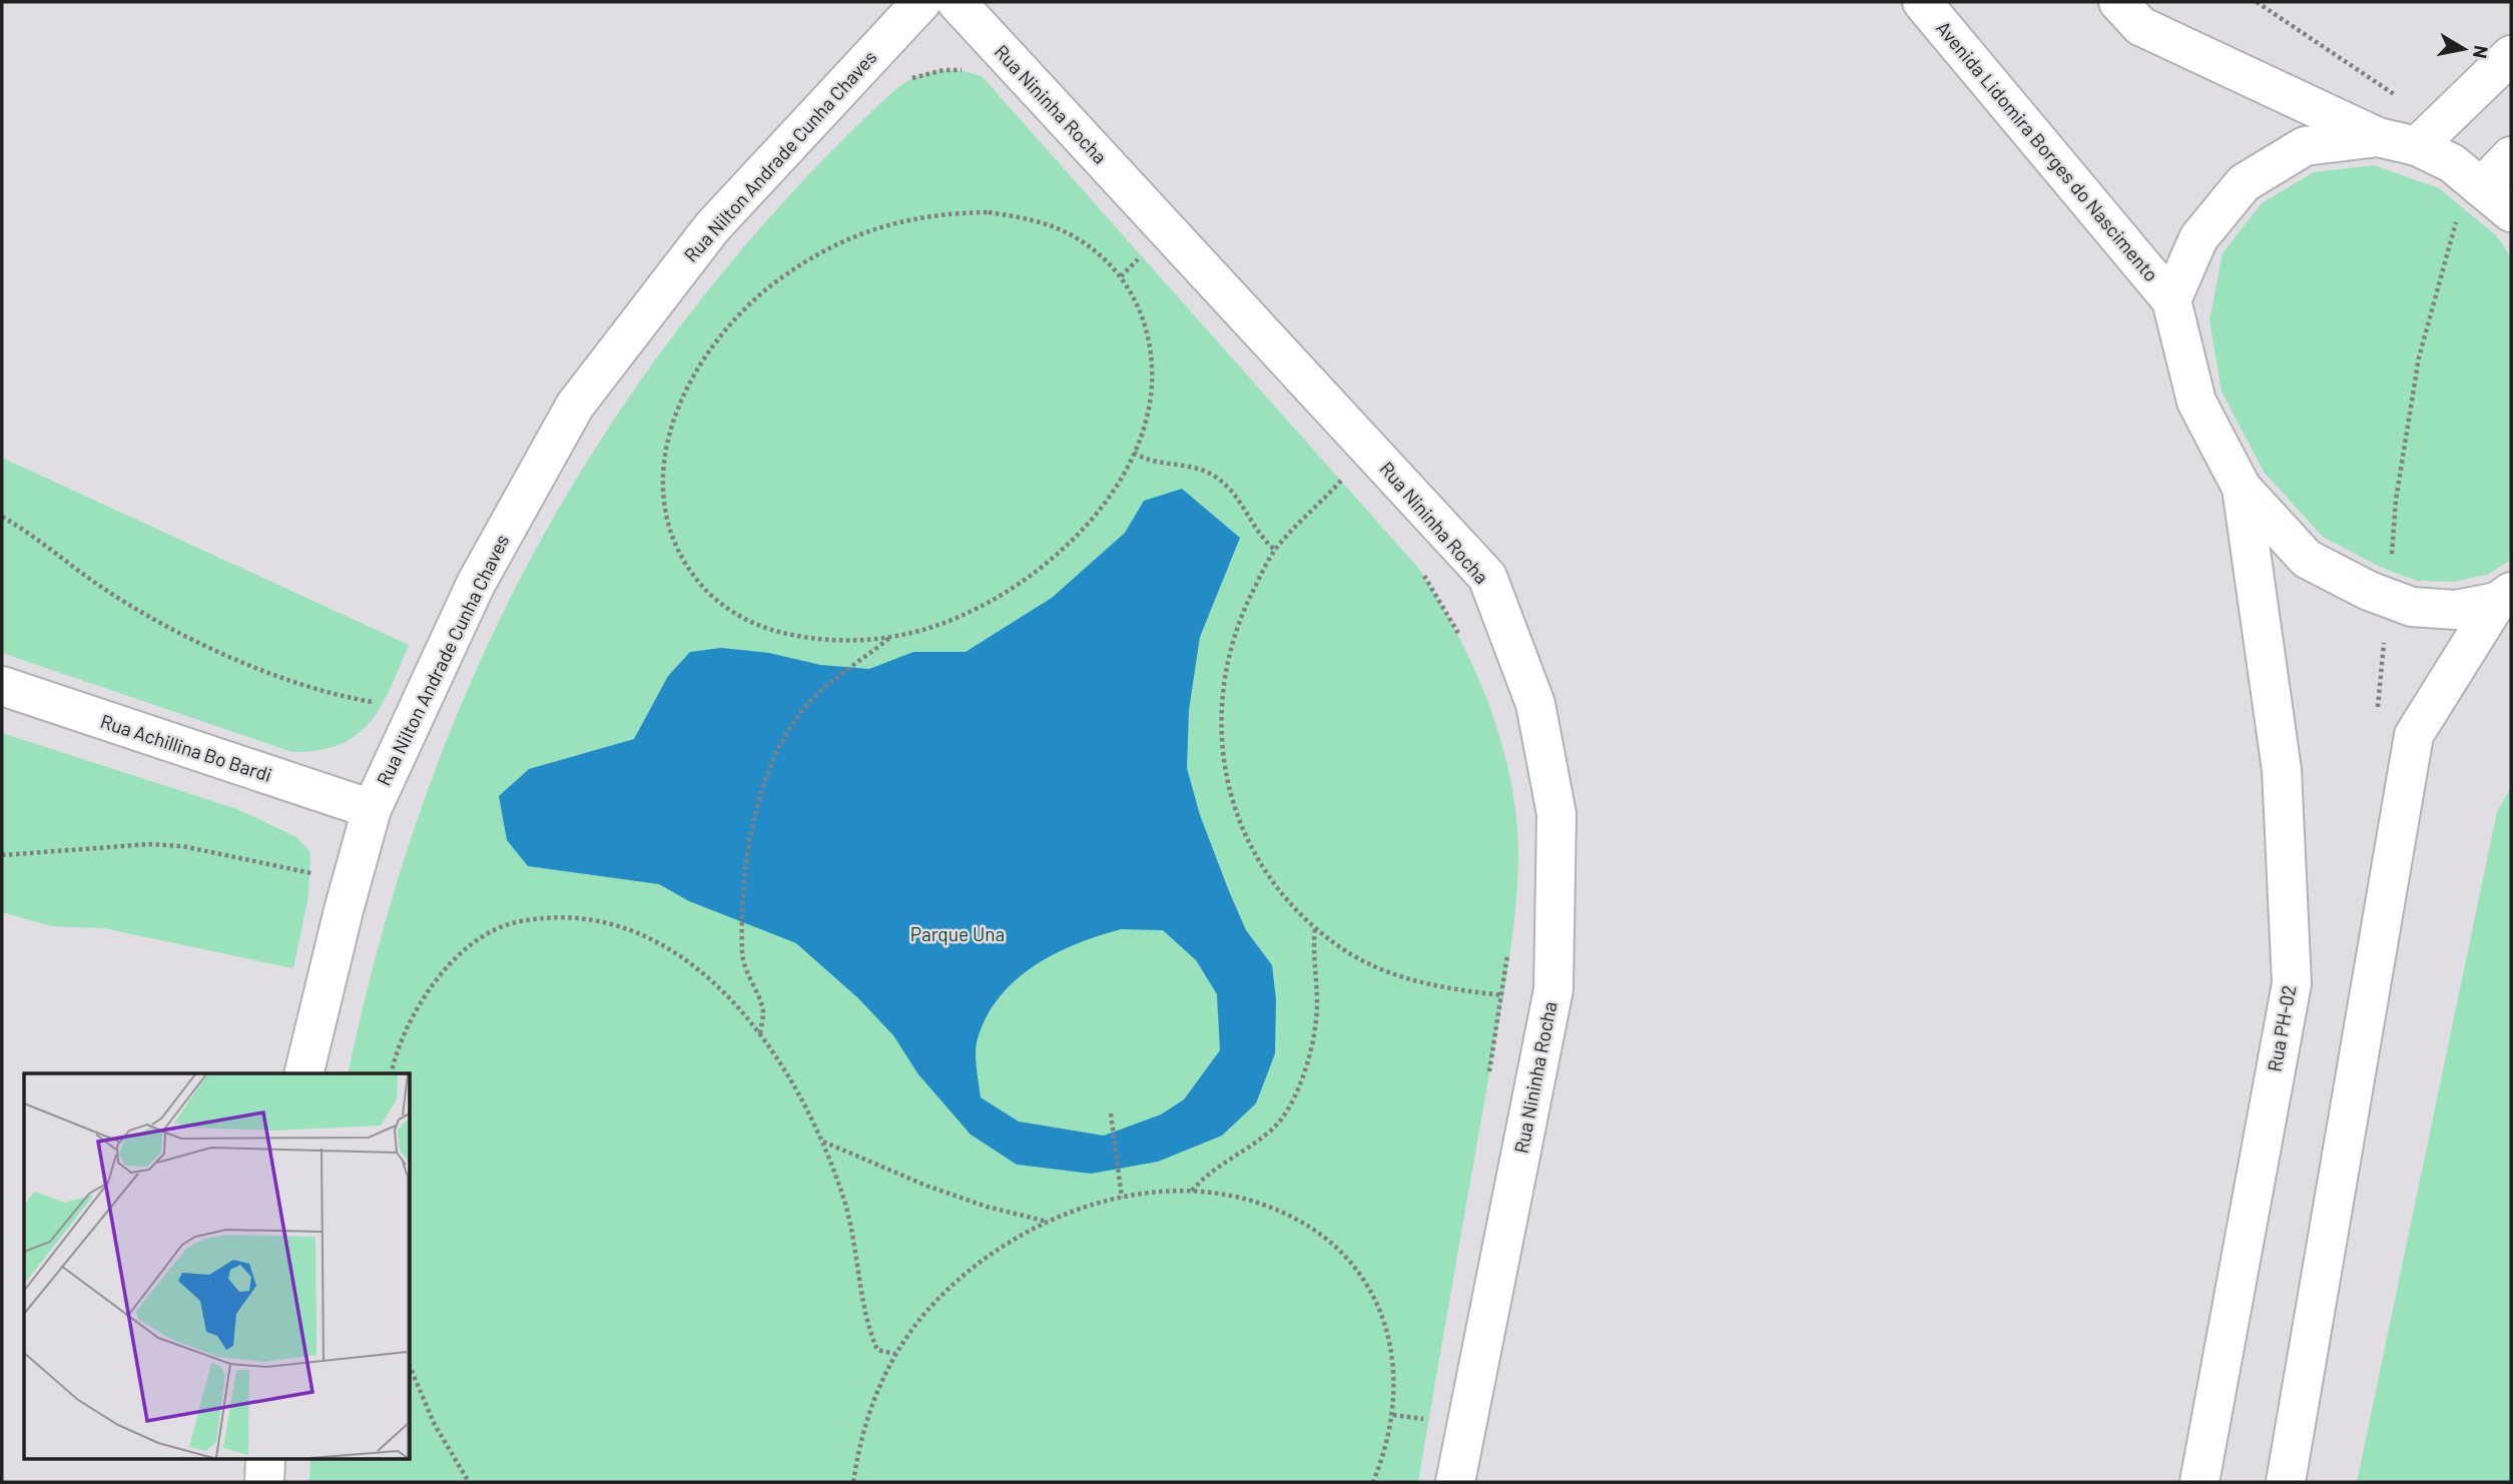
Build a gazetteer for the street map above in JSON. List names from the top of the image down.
{
  "streets": {
    "street": [
      "Rua Nininha Rocha",
      "Avenida Lidomira Borges do Nascimento",
      "Rua Nilton Andrade Cunha Chaves",
      "Rua Achillina Bo Bardi",
      "Rua PH-02"
    ]
  },
  "crossings": [
    ["Rua Nilton Andrade Cunha Chaves", "Rua Achillina Bo Bardi"]
  ],
  "parks": ["Parque Una"],
  "north": "right"
}
